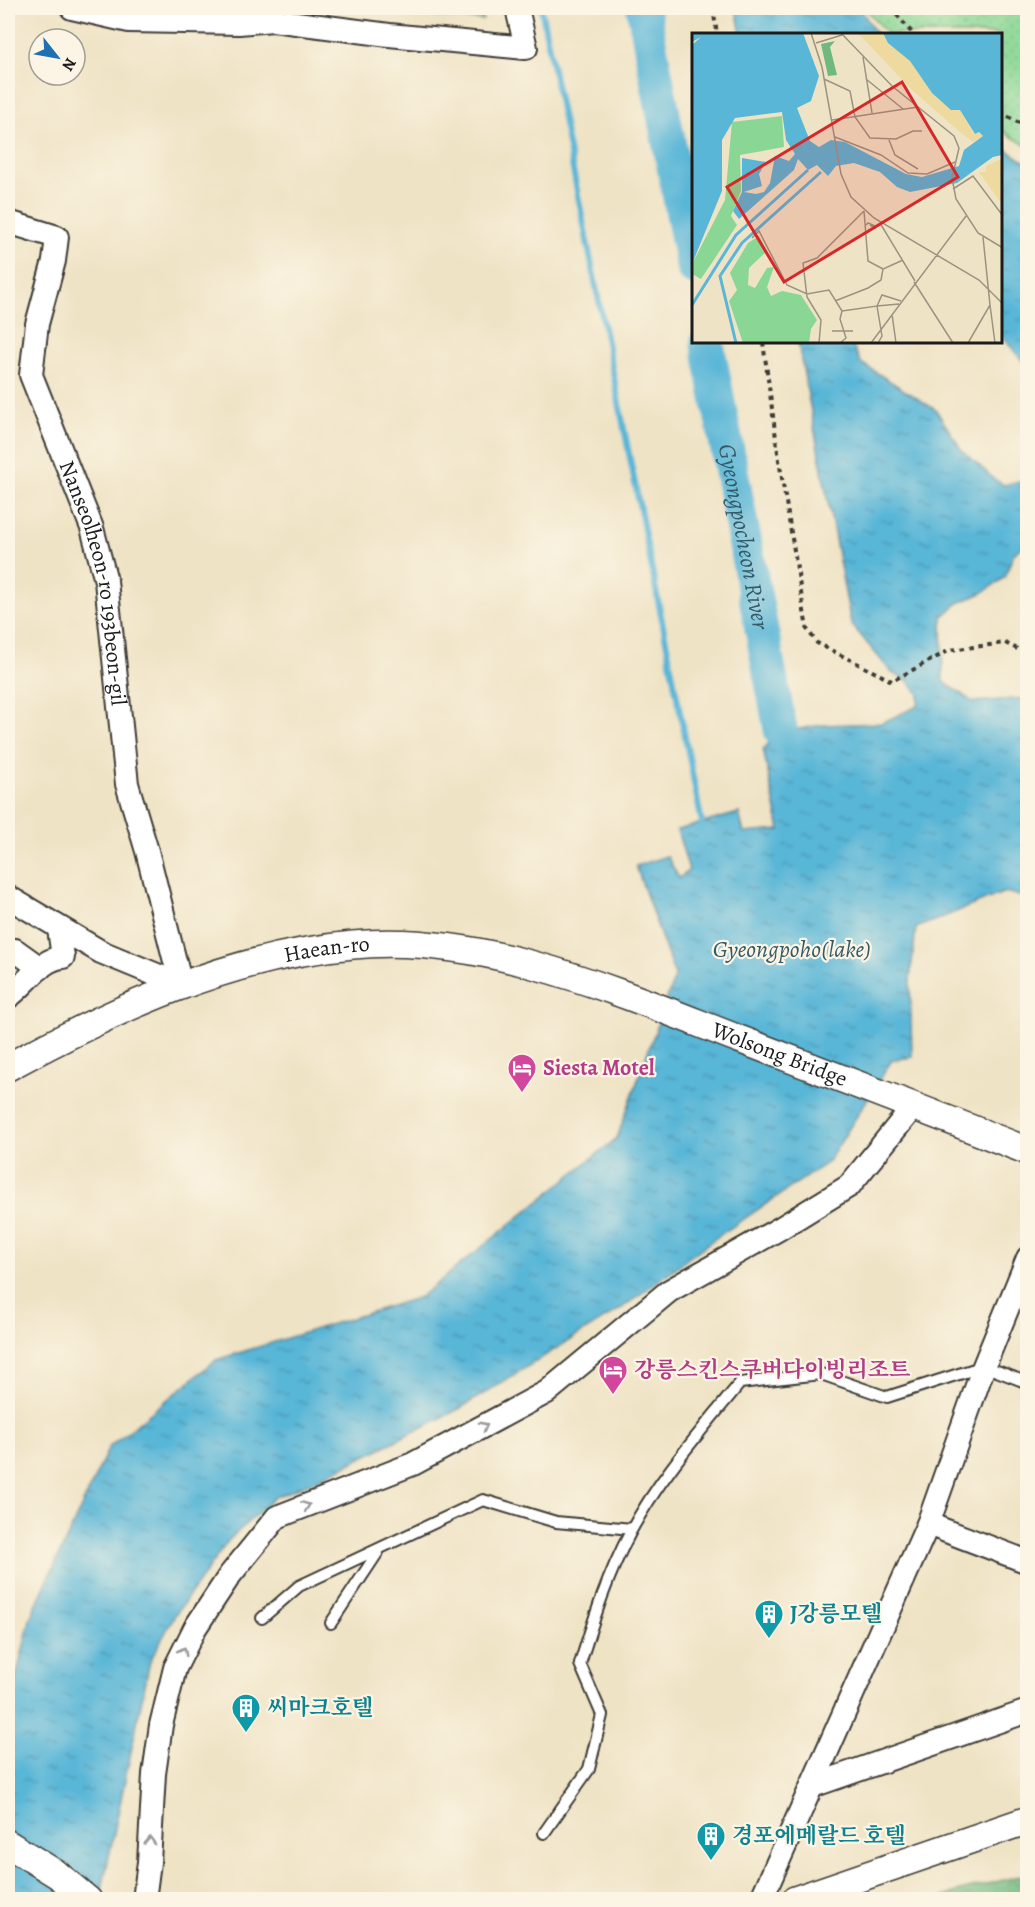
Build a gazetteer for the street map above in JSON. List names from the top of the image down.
{
  "streets": {
    "street": ["Nanseolheon-ro 193beon-gil", "Haean-ro", "Wolsong Bridge"]
  },
  "crossings": [
    ["Nanseolheon-ro 193beon-gil", "Haean-ro"],
    ["Haean-ro", "Wolsong Bridge"]
  ],
  "water": ["Gyeongpocheon River", "Gyeongpoho(lake)"],
  "places": {
    "hotel": ["Siesta Motel", "강릉스킨스쿠버다이빙리조트"],
    "building": ["J강릉모텔", "씨마크호텔", "경포에메랄드 호텔"]
  },
  "north": "bottom right"
}
